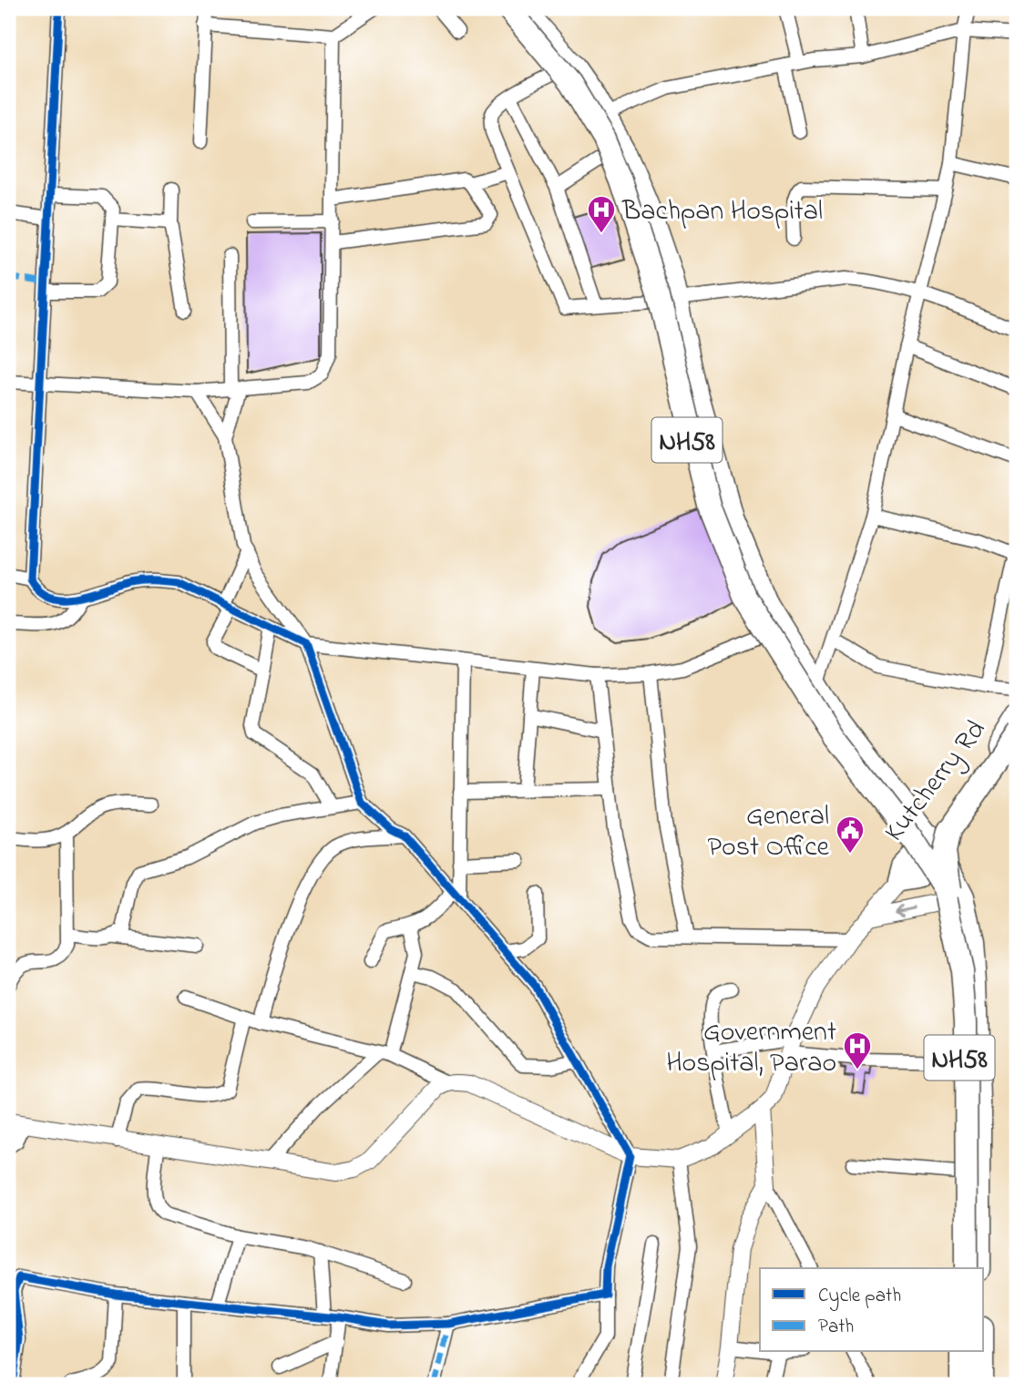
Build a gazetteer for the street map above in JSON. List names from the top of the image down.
{
  "streets": {
    "highway": ["NH58", "Kutcherry Rd"]
  },
  "crossings": [
    ["NH58", "Kutcherry Rd"]
  ],
  "places": {
    "hospital": ["Bachpan Hospital", "Government Hospital, Parao"],
    "public building": ["General Post Office"]
  },
  "legend": ["Cycle path", "Path"]
}
